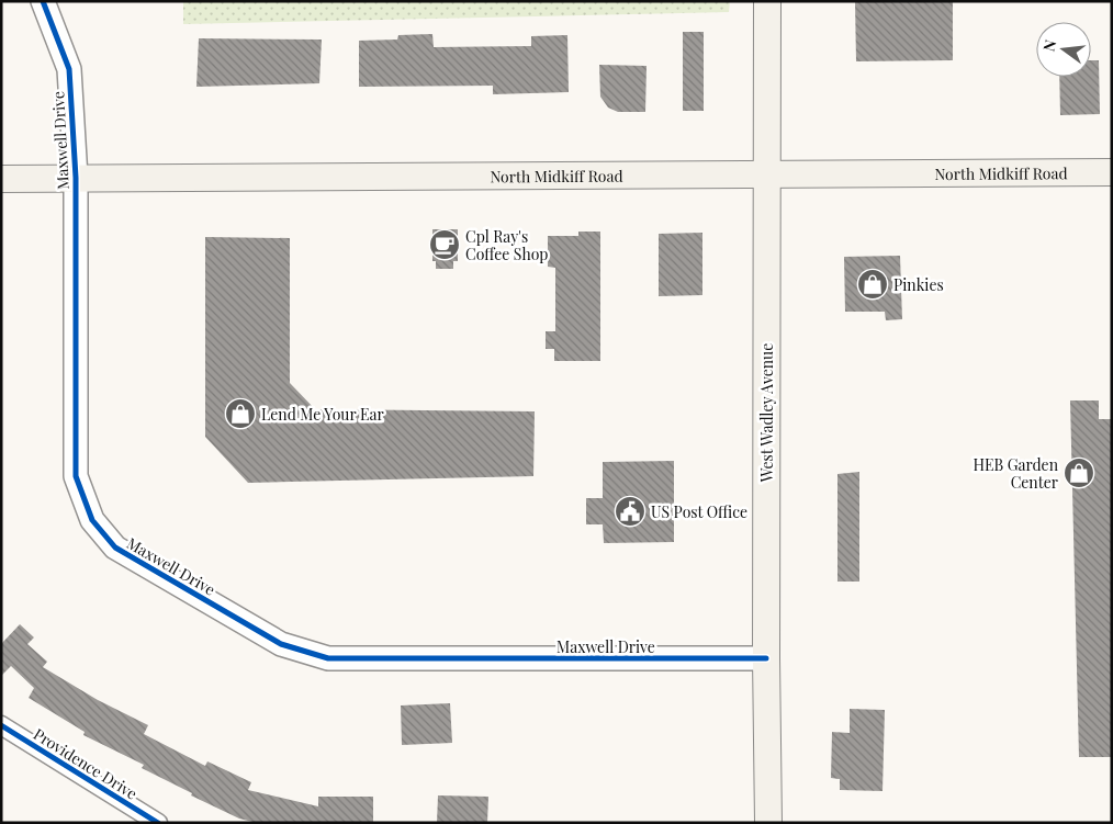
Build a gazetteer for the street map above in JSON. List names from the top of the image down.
{
  "streets": {
    "main road": ["North Midkiff Road", "West Wadley Avenue"],
    "street": ["Maxwell Drive", "Providence Drive"]
  },
  "crossings": [
    ["Maxwell Drive", "North Midkiff Road"],
    ["Maxwell Drive", "West Wadley Avenue"],
    ["North Midkiff Road", "West Wadley Avenue"]
  ],
  "places": {
    "cafe": ["Cpl Ray's Coffee Shop"],
    "shop": ["Pinkies", "Lend Me Your Ear", "HEB Garden Center"],
    "public building": ["US Post Office"]
  },
  "north": "left"
}
